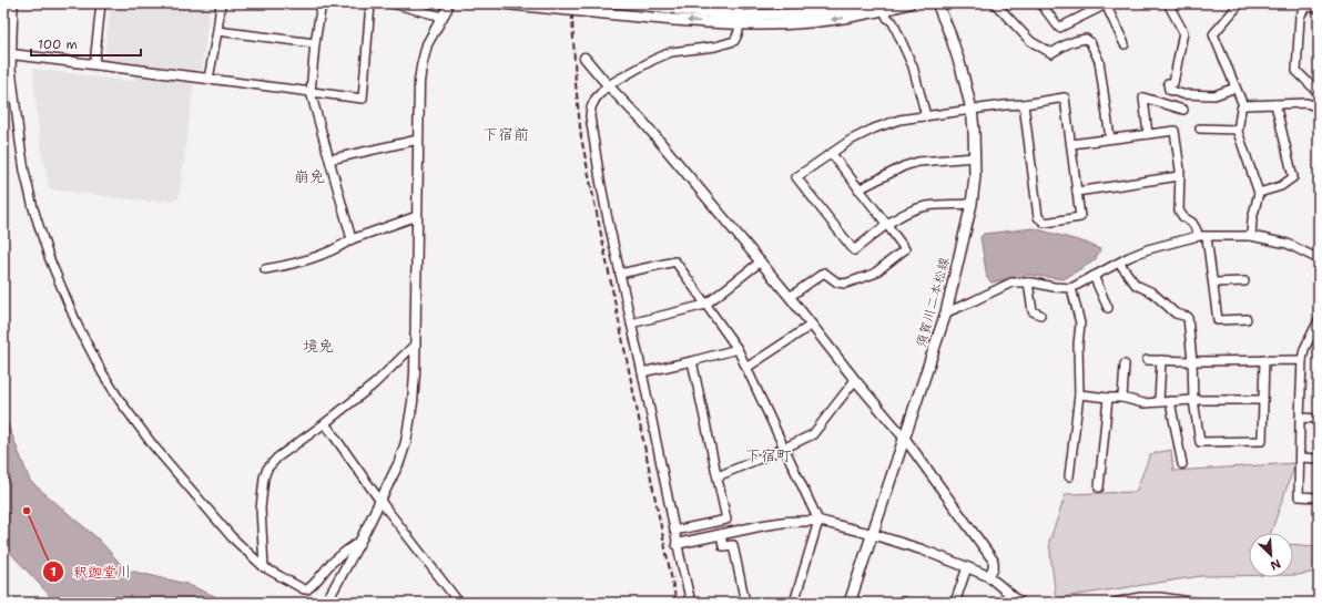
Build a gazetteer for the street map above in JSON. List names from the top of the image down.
{
  "streets": {
    "main road": ["須賀川二本松線"]
  },
  "districts": [
    "下宿前",
    "崩免",
    "境免",
    "下宿町"
  ],
  "places": ["釈迦堂川"],
  "scale_bar": "100 m",
  "north": "bottom right"
}
